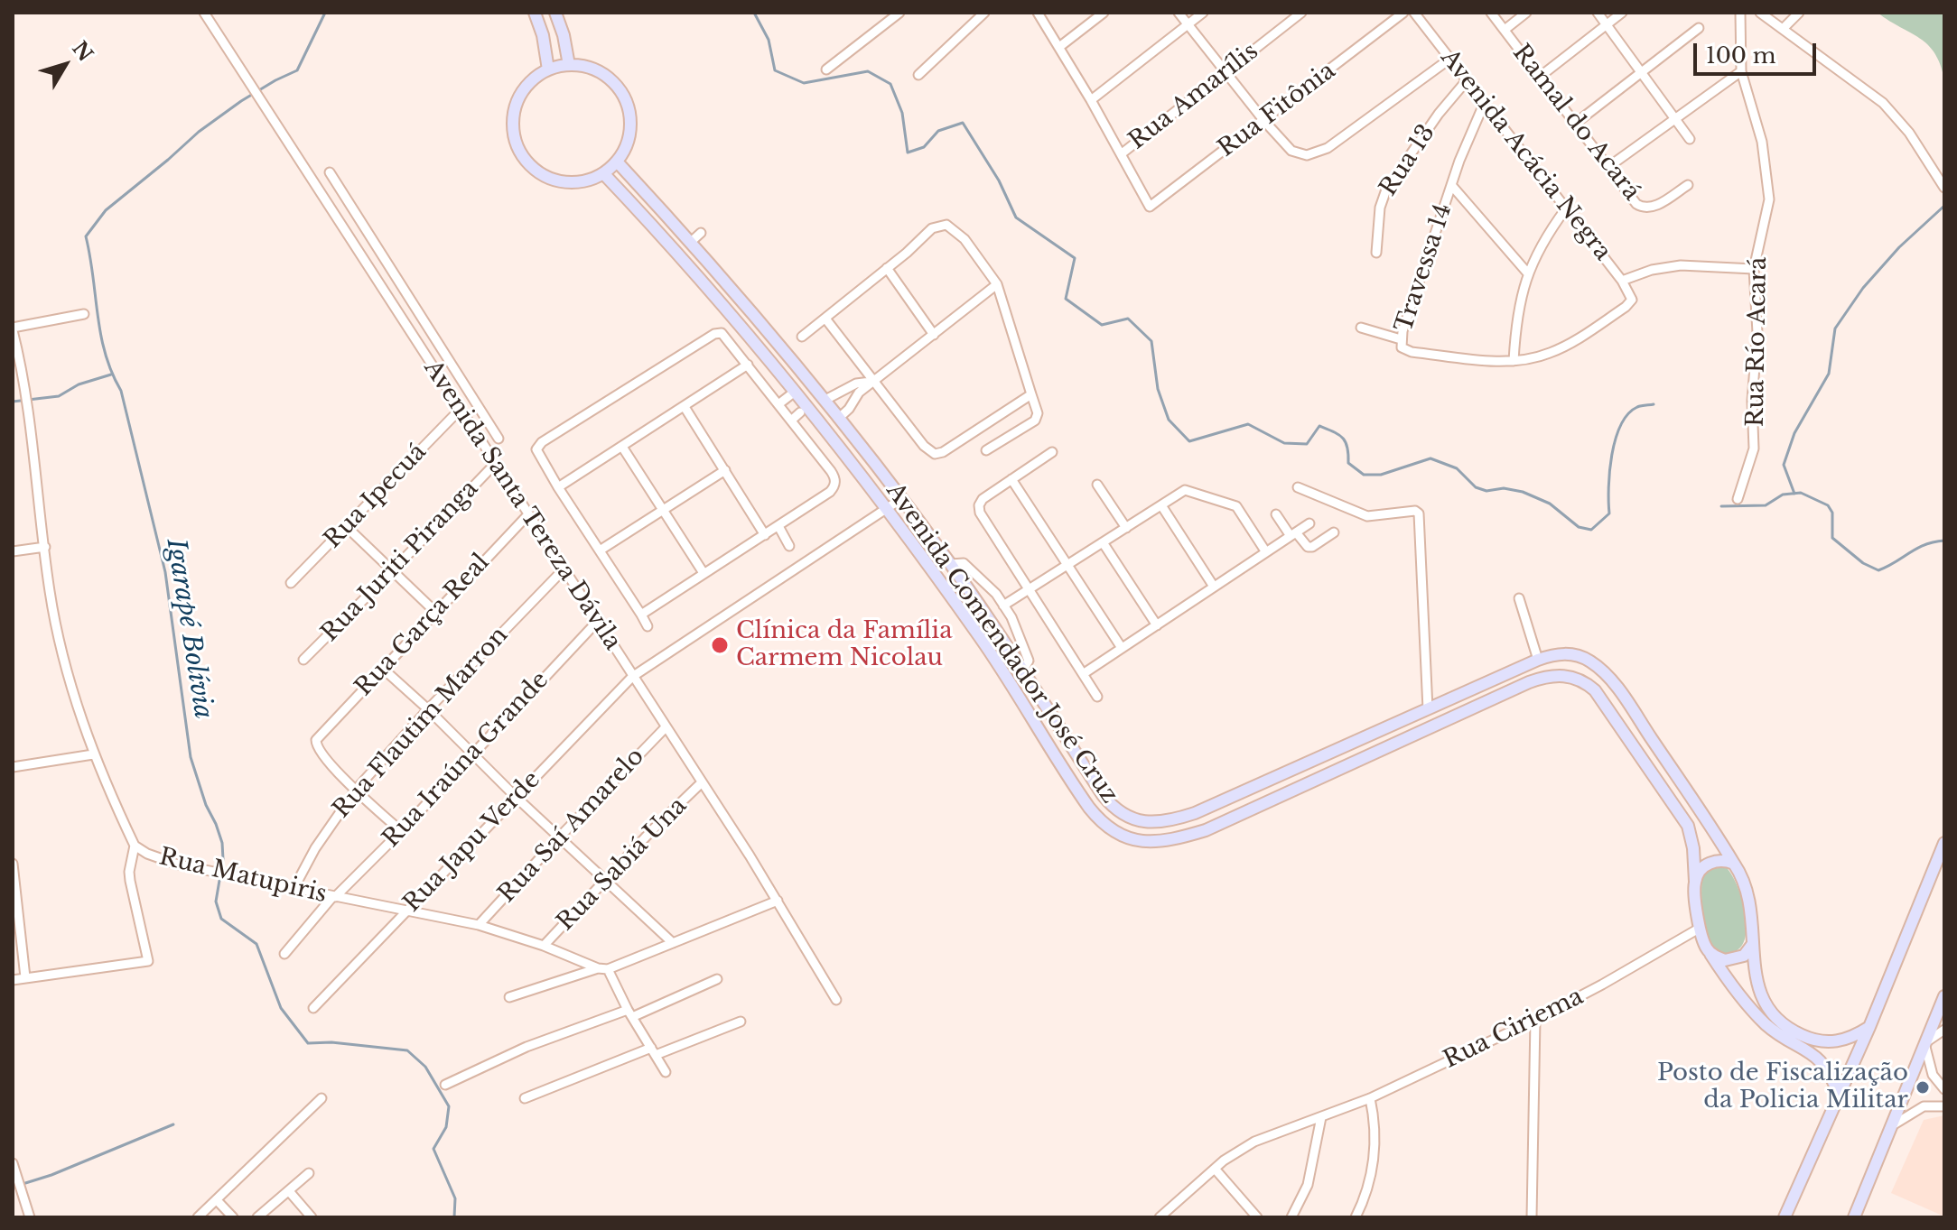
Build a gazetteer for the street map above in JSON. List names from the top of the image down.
{
  "streets": {
    "street": [
      "Rua Amarílis",
      "Rua Fitônia",
      "Ramal do Acará",
      "Avenida Acácia Negra",
      "Rua 13",
      "Travessa 14",
      "Rua Río Acará",
      "Rua Ipecuá",
      "Avenida Santa Tereza Dávila",
      "Rua Juriti Piranga",
      "Rua Garça Real",
      "Avenida Comendador José Cruz",
      "Rua Flautim Marron",
      "Rua Iraúna Grande",
      "Rua Saí Amarelo",
      "Rua Japu Verde",
      "Rua Sabiá Una",
      "Rua Matupiris",
      "Rua Ciriema"
    ]
  },
  "crossings": [
    ["Rua Amarílis", "Rua Fitônia"],
    ["Avenida Acácia Negra", "Rua 13"],
    ["Avenida Acácia Negra", "Travessa 14"],
    ["Rua Ipecuá", "Avenida Santa Tereza Dávila"],
    ["Avenida Santa Tereza Dávila", "Rua Juriti Piranga"],
    ["Avenida Santa Tereza Dávila", "Rua Garça Real"],
    ["Avenida Santa Tereza Dávila", "Rua Flautim Marron"],
    ["Avenida Santa Tereza Dávila", "Rua Iraúna Grande"],
    ["Avenida Santa Tereza Dávila", "Rua Saí Amarelo"],
    ["Avenida Santa Tereza Dávila", "Rua Japu Verde"],
    ["Avenida Santa Tereza Dávila", "Rua Sabiá Una"],
    ["Avenida Santa Tereza Dávila", "Rua Matupiris"],
    ["Rua Garça Real", "Rua Flautim Marron"],
    ["Avenida Comendador José Cruz", "Rua Japu Verde"],
    ["Avenida Comendador José Cruz", "Rua Ciriema"],
    ["Rua Flautim Marron", "Rua Matupiris"],
    ["Rua Iraúna Grande", "Rua Matupiris"],
    ["Rua Saí Amarelo", "Rua Matupiris"],
    ["Rua Japu Verde", "Rua Matupiris"],
    ["Rua Sabiá Una", "Rua Matupiris"]
  ],
  "water": ["Igarapé Bolívia"],
  "places": ["Clínica da Família Carmem Nicolau", "Posto de Fiscalização da Policia Militar"],
  "scale_bar": "100 m",
  "north": "top right"
}
